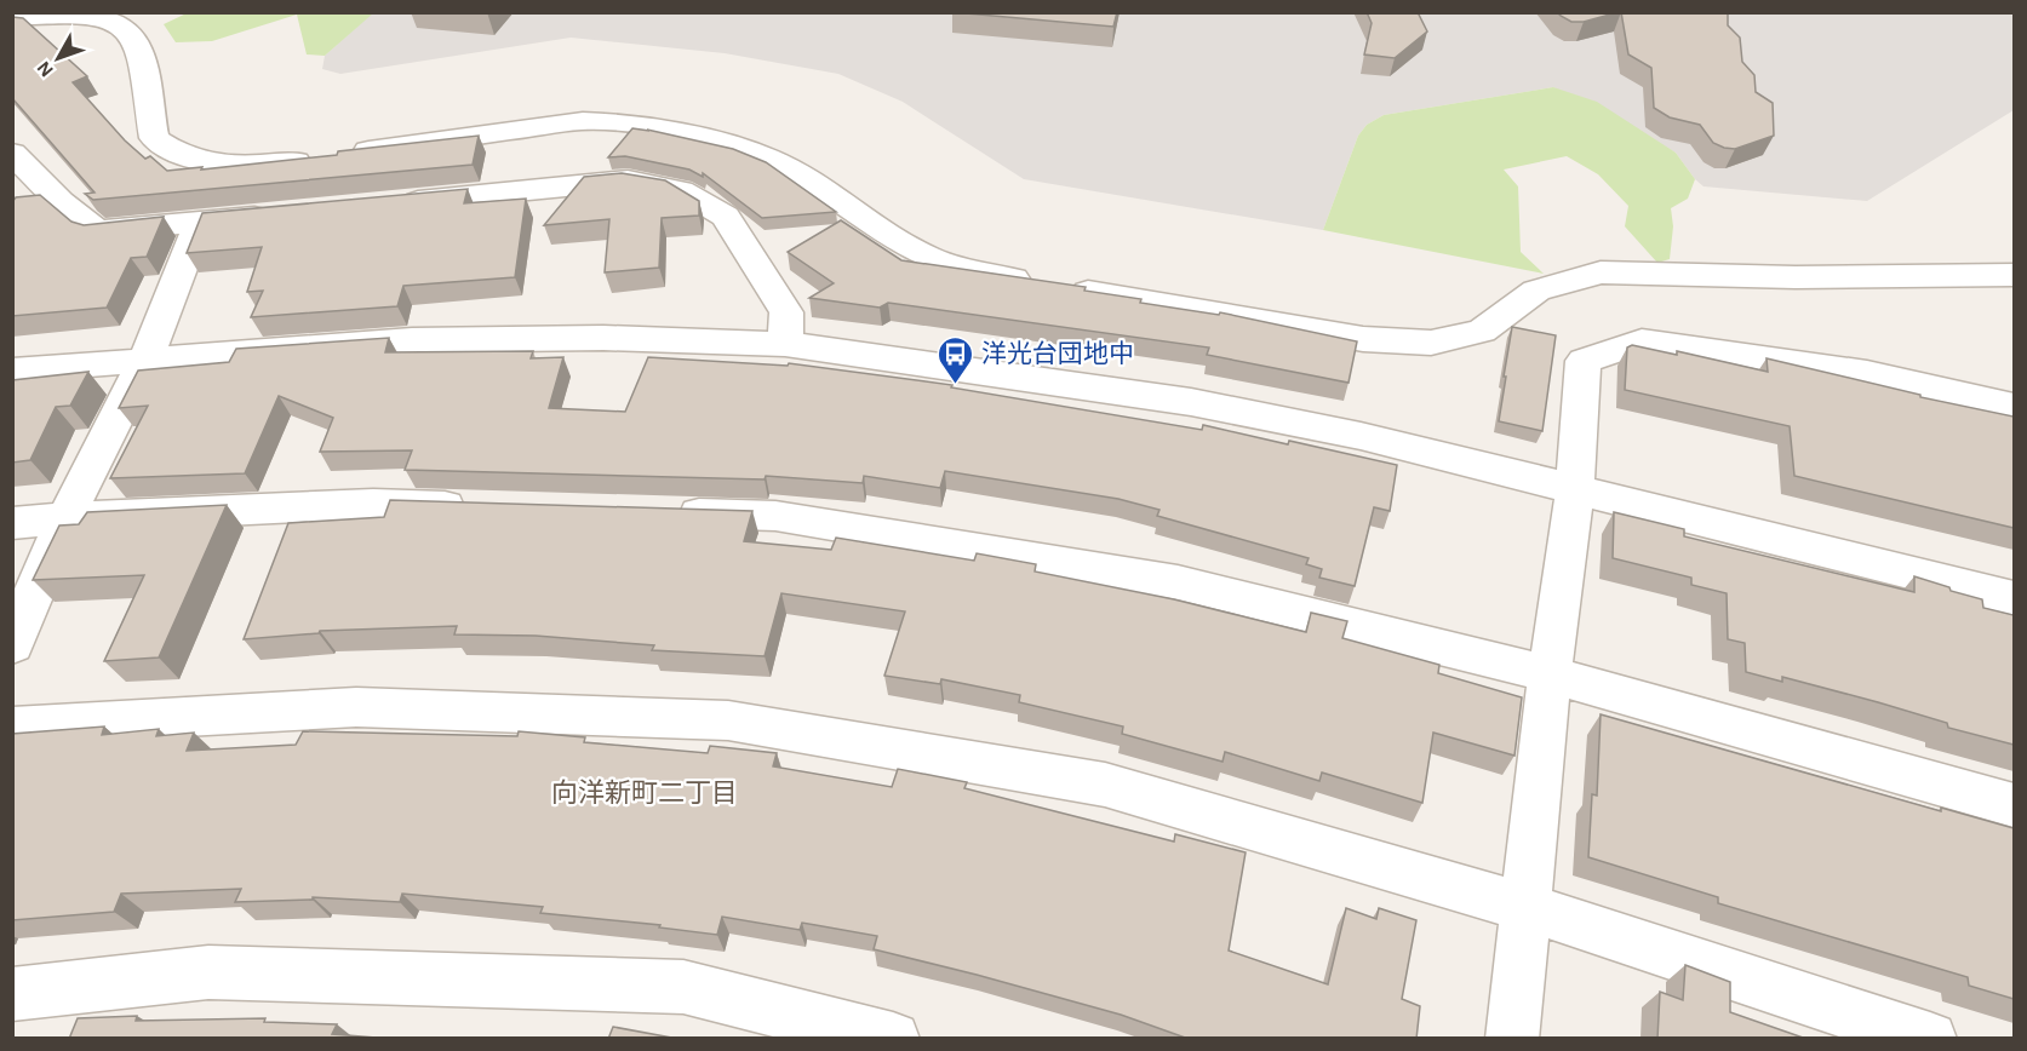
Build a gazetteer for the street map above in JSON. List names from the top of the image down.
{
  "districts": ["向洋新町二丁目"],
  "places": {
    "bus stop": ["洋光台団地中"]
  },
  "north": "bottom left"
}
